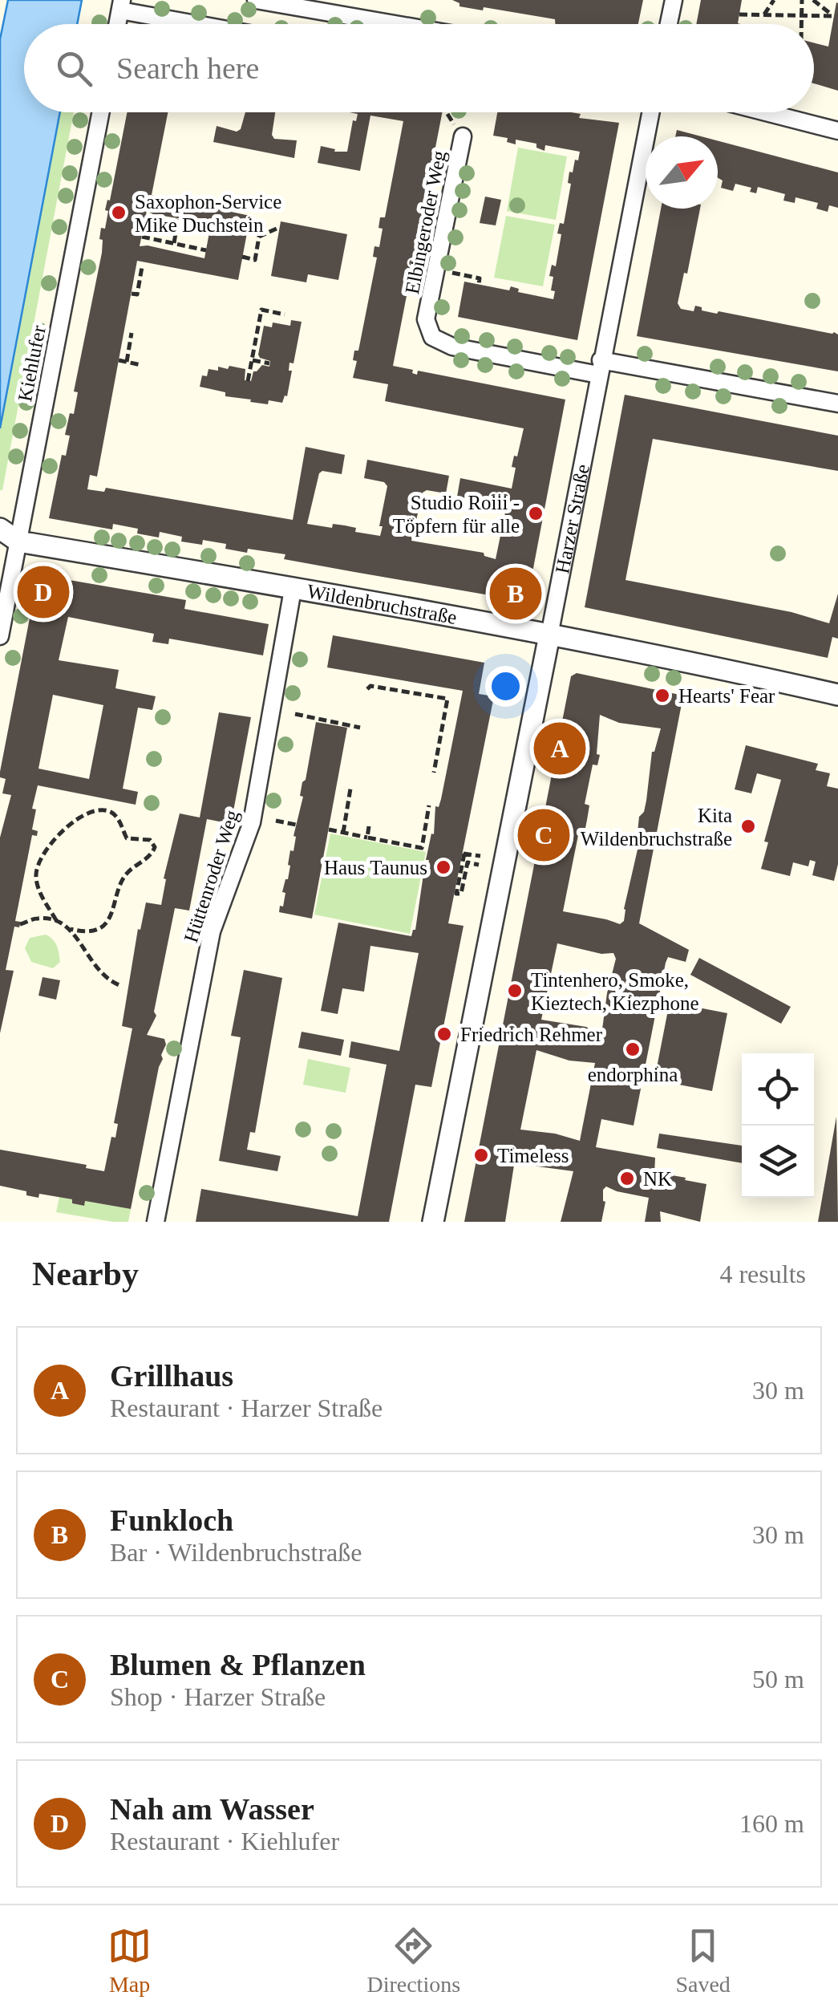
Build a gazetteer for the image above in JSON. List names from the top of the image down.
{
  "streets": {
    "street": [
      "Elbingeroder Weg",
      "Kiehlufer",
      "Harzer Straße",
      "Wildenbruchstraße",
      "Hüttenroder Weg"
    ]
  },
  "crossings": [
    ["Elbingeroder Weg", "Harzer Straße"],
    ["Kiehlufer", "Wildenbruchstraße"],
    ["Harzer Straße", "Wildenbruchstraße"],
    ["Wildenbruchstraße", "Hüttenroder Weg"]
  ],
  "places": [
    "Saxophon-Service Mike Duchstein",
    "Studio Roiii - Töpfern für alle",
    "Hearts' Fear",
    "Kita Wildenbruchstraße",
    "Haus Taunus",
    "Tintenhero, Smoke, Kieztech, Kiezphone",
    "Friedrich Rehmer",
    "endorphina",
    "Timeless",
    "NK"
  ],
  "north": "top right",
  "page": {
    "search": "Search here",
    "pins": [
      "D",
      "B",
      "A",
      "C"
    ],
    "heading": ["Nearby", "4 results"],
    "list": [
      {
        "mark": "A",
        "name": "Grillhaus",
        "note": "Restaurant · Harzer Straße",
        "value": "30 m"
      },
      {
        "mark": "B",
        "name": "Funkloch",
        "note": "Bar · Wildenbruchstraße",
        "value": "30 m"
      },
      {
        "mark": "C",
        "name": "Blumen & Pflanzen",
        "note": "Shop · Harzer Straße",
        "value": "50 m"
      },
      {
        "mark": "D",
        "name": "Nah am Wasser",
        "note": "Restaurant · Kiehlufer",
        "value": "160 m"
      }
    ],
    "nav": ["Map", "Directions", "Saved"]
  }
}
